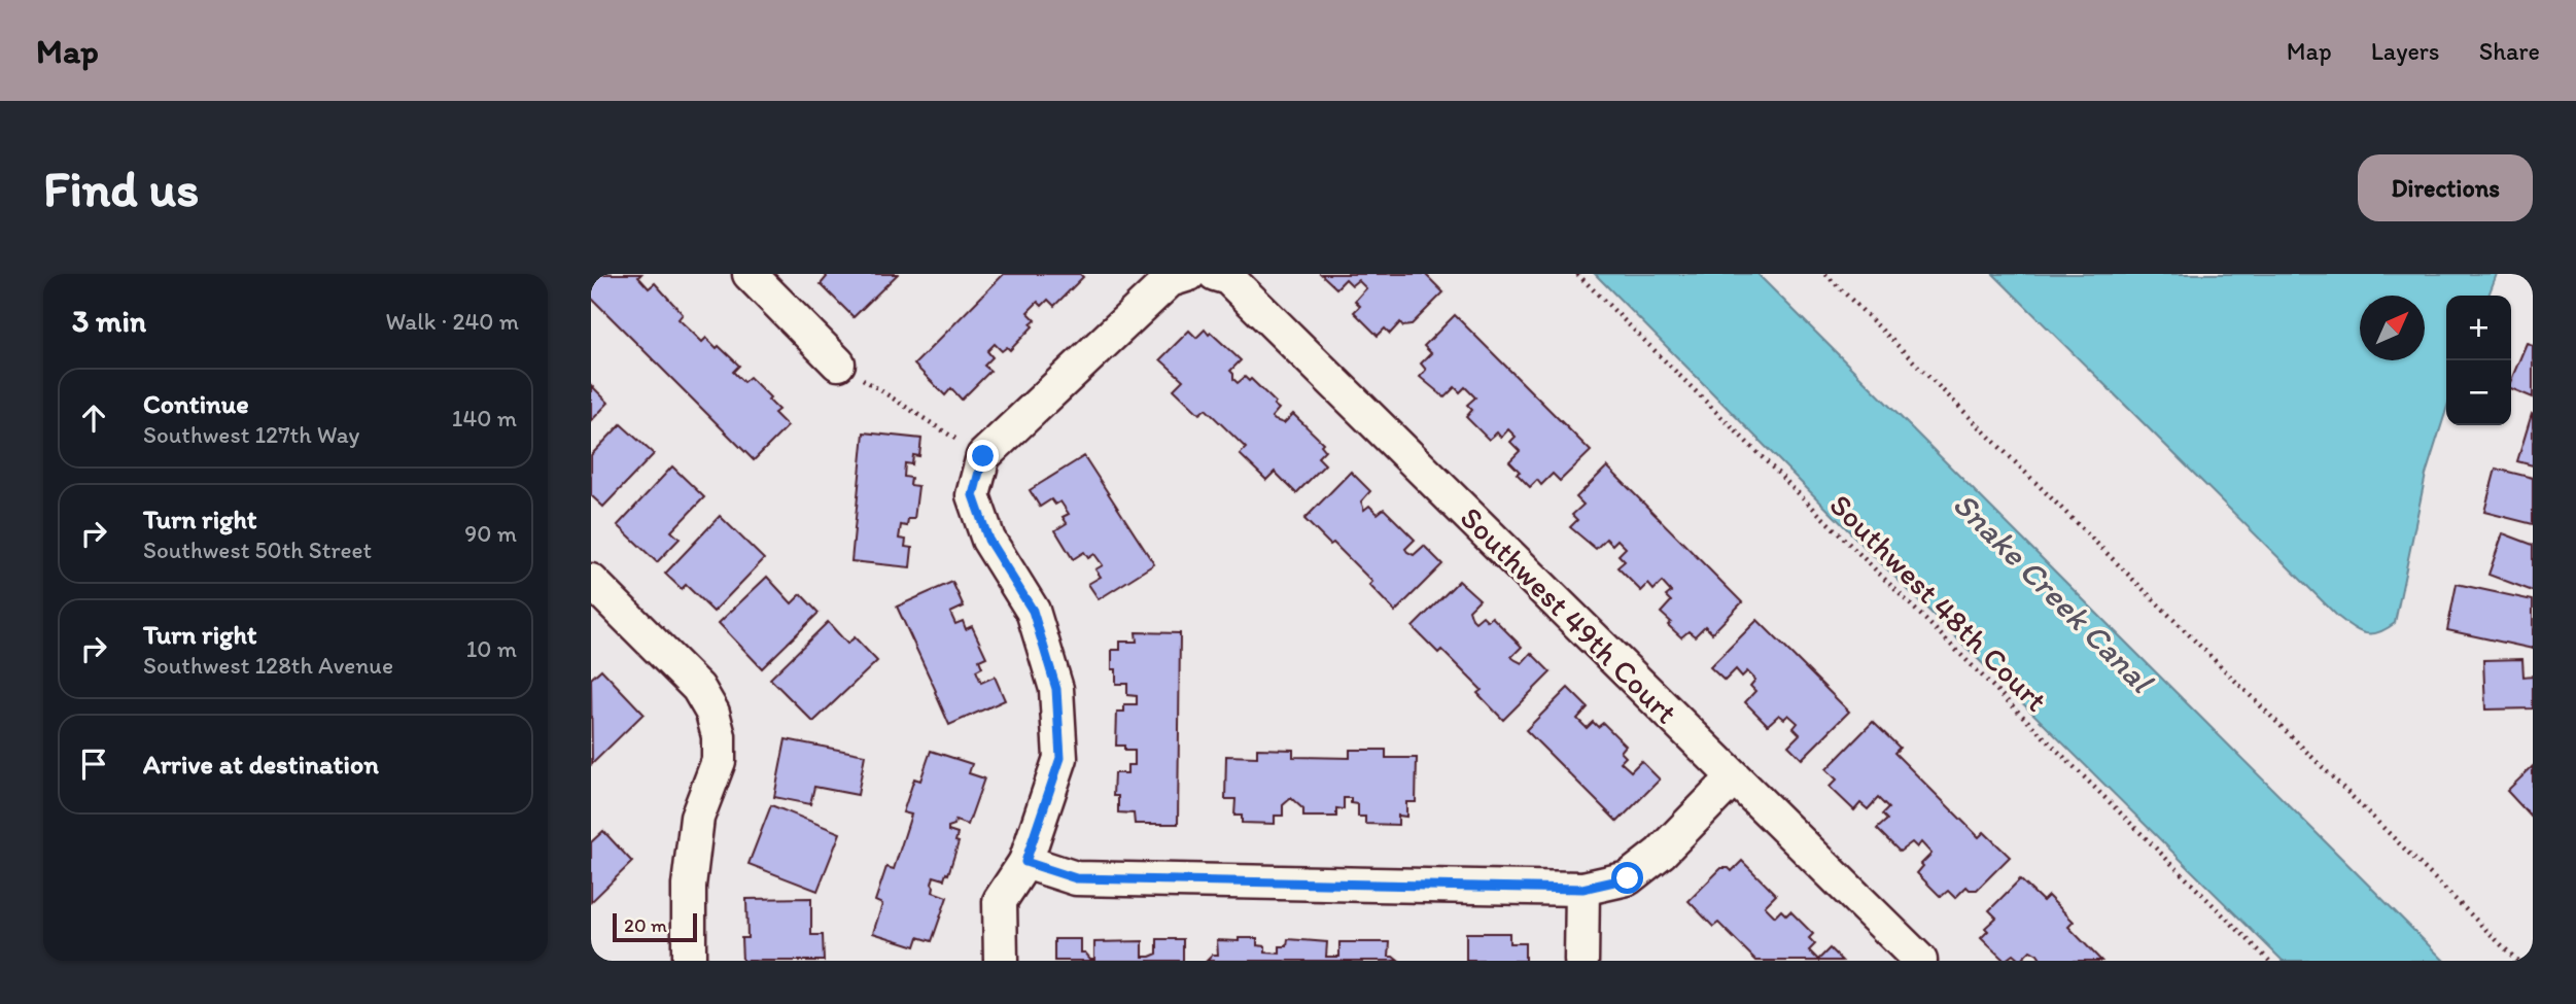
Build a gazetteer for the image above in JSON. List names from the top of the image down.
{
  "streets": {
    "street": ["Southwest 49th Court"],
    "path": ["Southwest 48th Court"]
  },
  "water": ["Snake Creek Canal"],
  "scale_bar": "20 m",
  "north": "top right",
  "page": {
    "header": "Map",
    "nav": ["Map", "Layers", "Share"],
    "buttons": "Directions",
    "title": "Find us",
    "heading": ["3 min", "Walk · 240 m"],
    "map_buttons": ["+", "−"],
    "list": [
      ["Continue", "Southwest 127th Way", "140 m"],
      ["Turn right", "Southwest 50th Street", "90 m"],
      ["Turn right", "Southwest 128th Avenue", "10 m"],
      "Arrive at destination"
    ],
    "scale": "20 m"
  }
}
